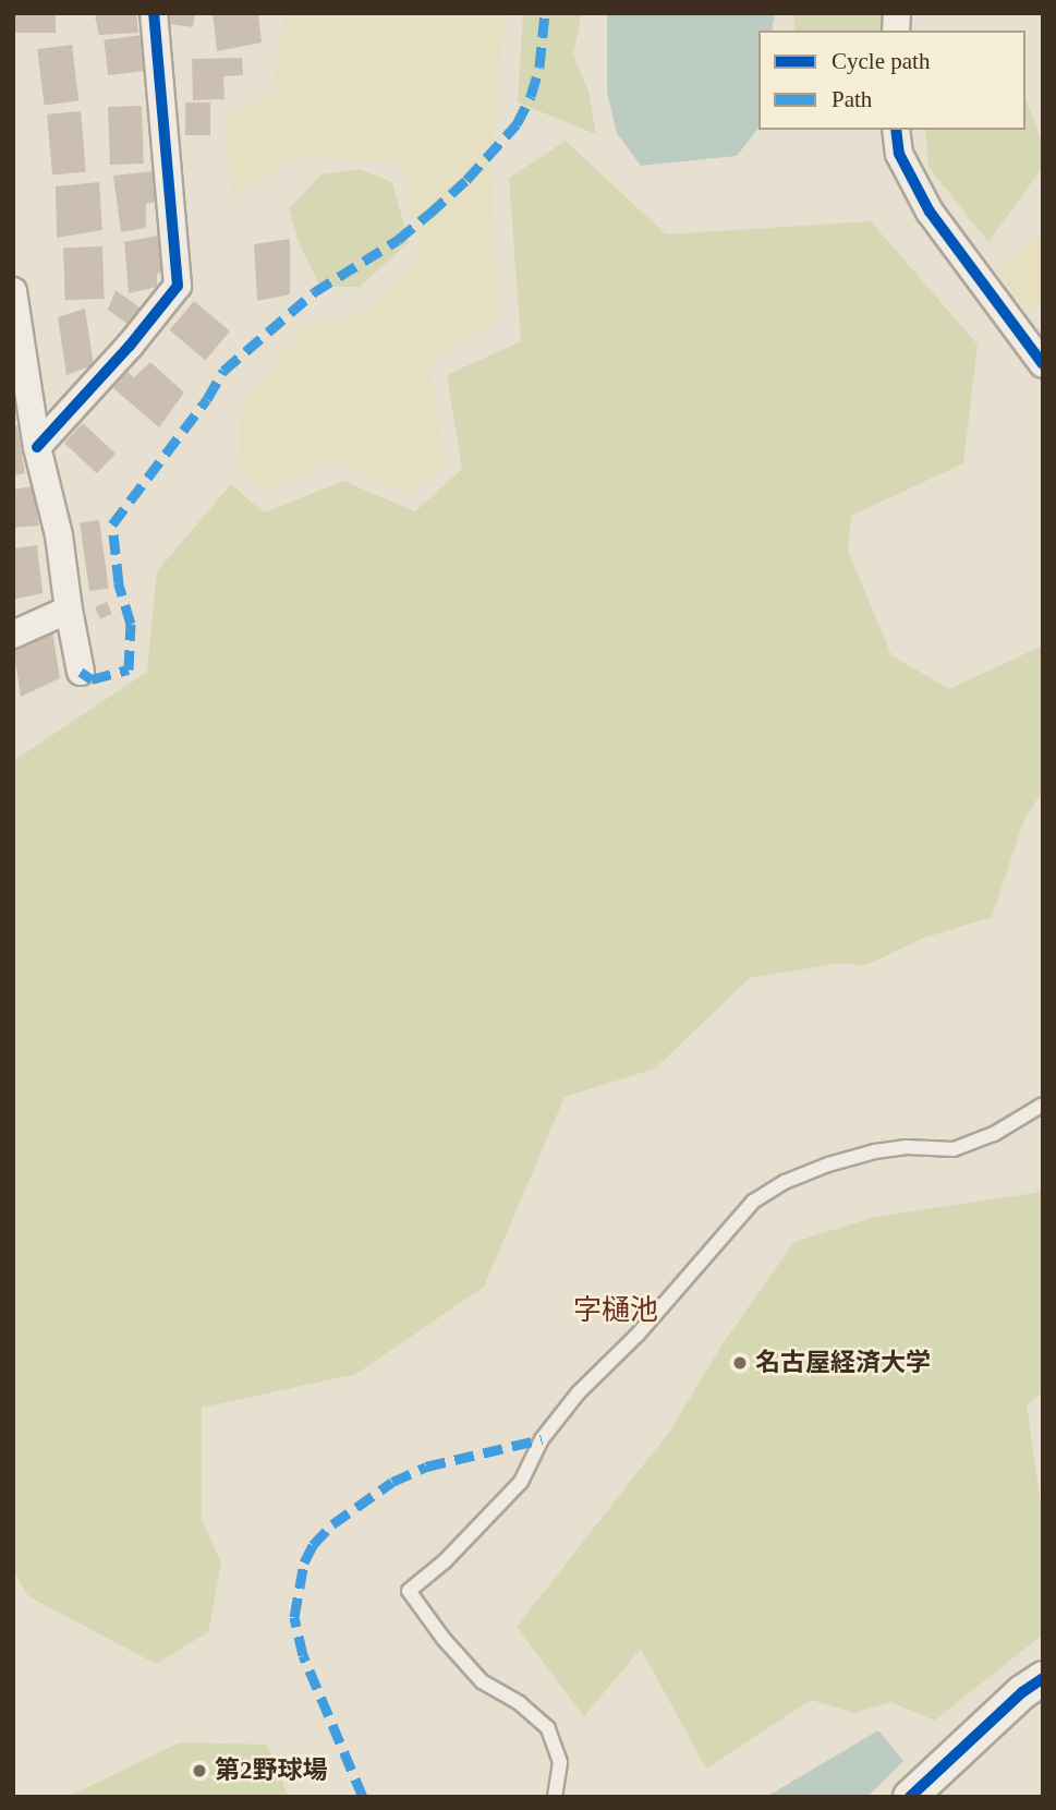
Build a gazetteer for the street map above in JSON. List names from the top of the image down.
{
  "districts": ["字樋池"],
  "places": ["名古屋経済大学", "第2野球場"],
  "legend": ["Cycle path", "Path"]
}
